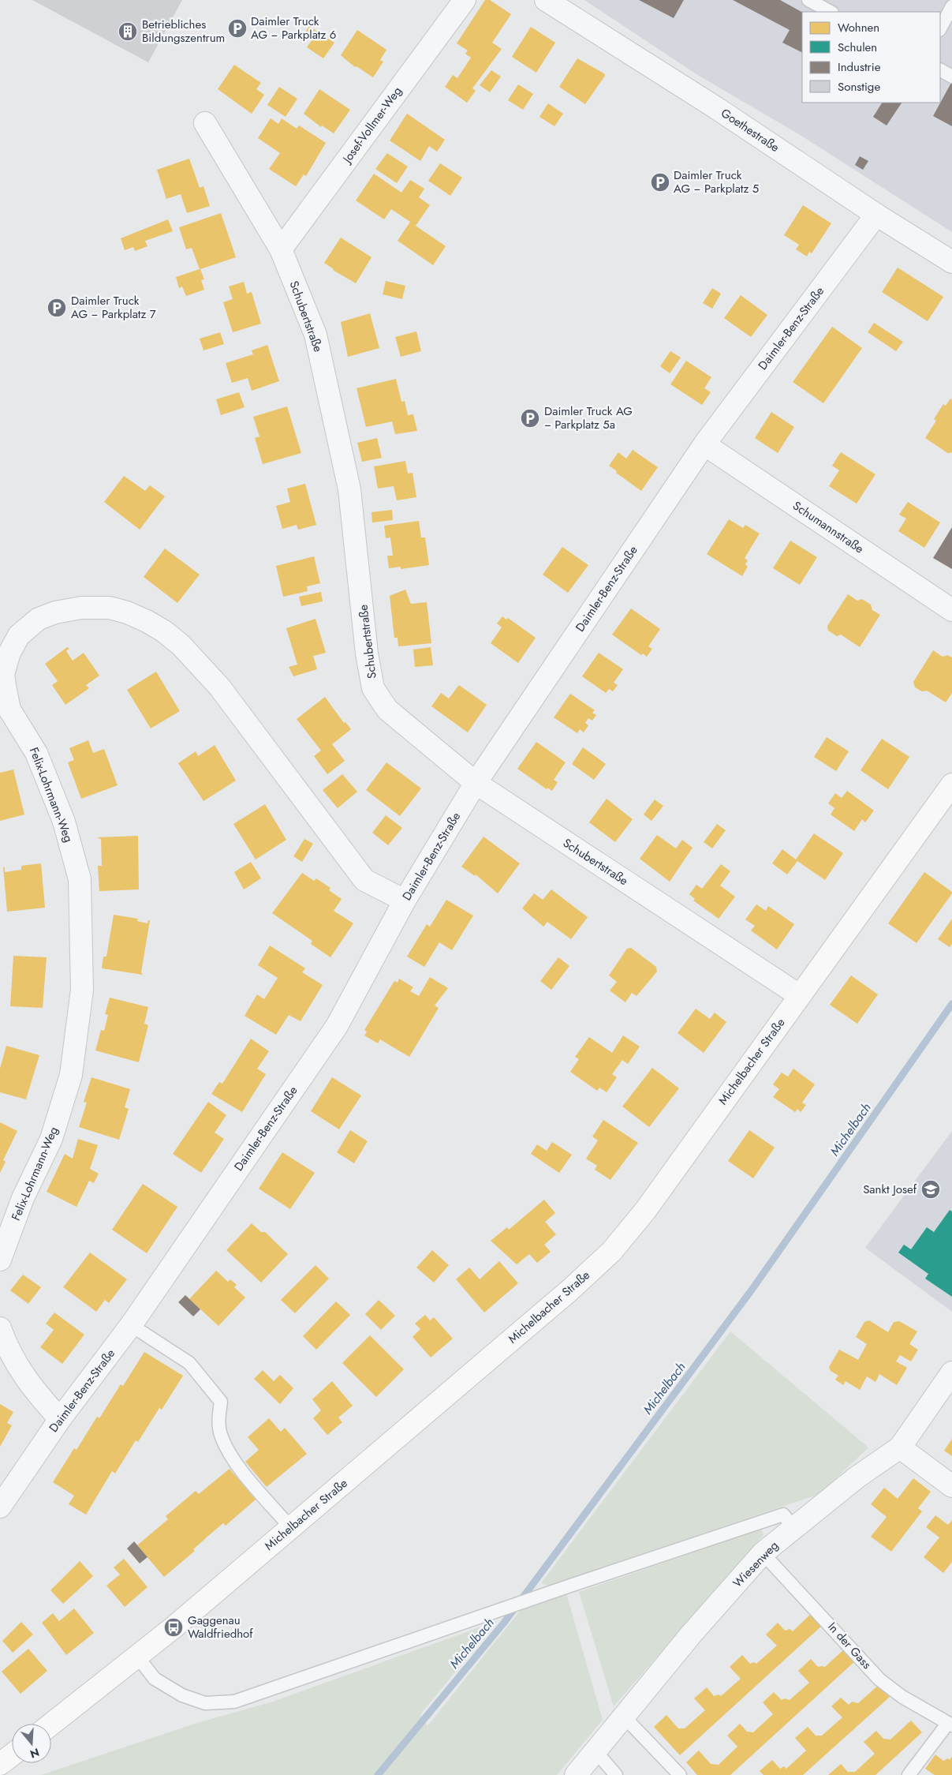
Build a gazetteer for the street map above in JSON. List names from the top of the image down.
{
  "streets": {
    "main road": ["Michelbacher Straße"],
    "street": [
      "Josef-Vollmer-Weg",
      "Goethestraße",
      "Schubertstraße",
      "Daimler-Benz-Straße",
      "Schumannstraße",
      "Felix-Lohrmann-Weg",
      "Wiesenweg"
    ],
    "lane": ["In der Gass"]
  },
  "crossings": [
    ["Josef-Vollmer-Weg", "Schubertstraße"],
    ["Goethestraße", "Daimler-Benz-Straße"],
    ["Schubertstraße", "Daimler-Benz-Straße"],
    ["Schubertstraße", "Michelbacher Straße"],
    ["Daimler-Benz-Straße", "Schumannstraße"],
    ["Daimler-Benz-Straße", "Felix-Lohrmann-Weg"],
    ["Wiesenweg", "In der Gass"]
  ],
  "water": ["Michelbach"],
  "places": {
    "parking": [
      "Daimler Truck AG − Parkplatz 6",
      "Daimler Truck AG − Parkplatz 5",
      "Daimler Truck AG − Parkplatz 7",
      "Daimler Truck AG − Parkplatz 5a"
    ],
    "building": ["Betriebliches Bildungszentrum"],
    "school or university": ["Sankt Josef"],
    "bus stop": ["Gaggenau Waldfriedhof"]
  },
  "legend": [
    "Wohnen",
    "Schulen",
    "Industrie",
    "Sonstige"
  ],
  "north": "bottom"
}
